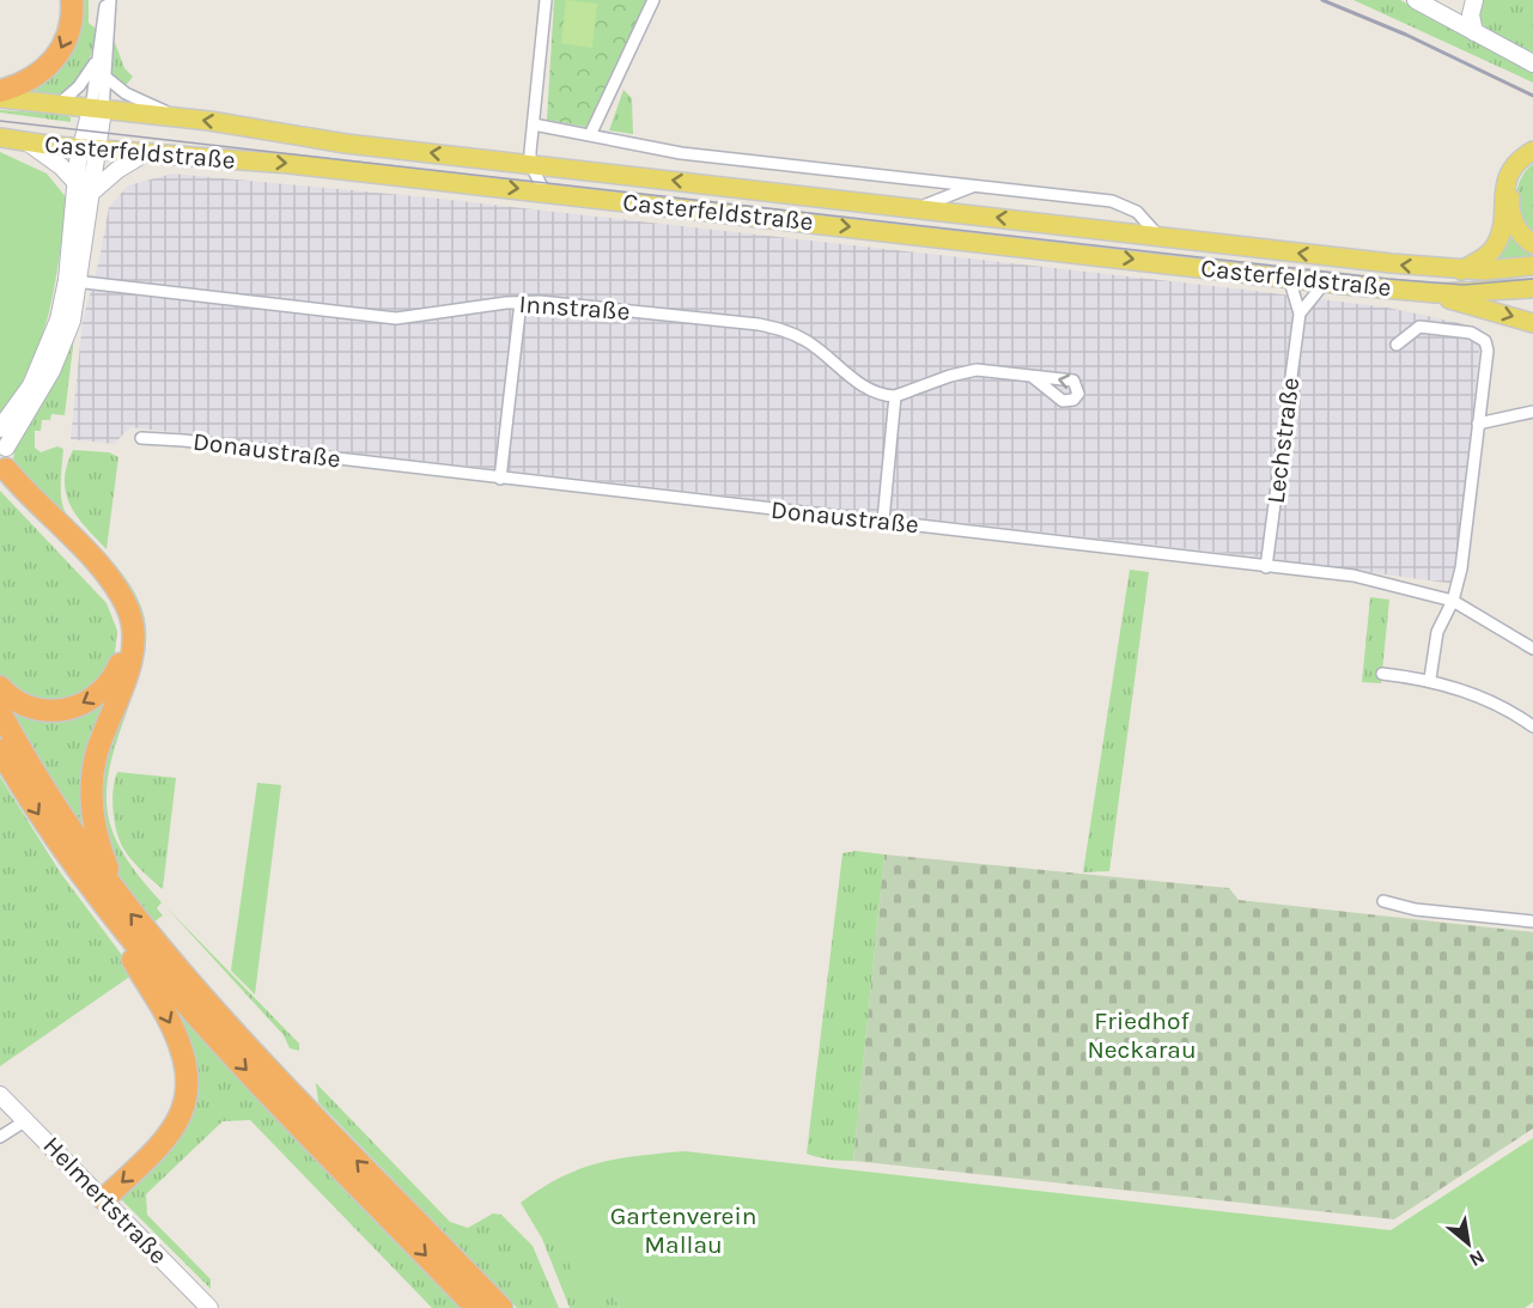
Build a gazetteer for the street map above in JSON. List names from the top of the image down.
{
  "streets": {
    "main road": ["Casterfeldstraße"],
    "street": [
      "Innstraße",
      "Lechstraße",
      "Donaustraße",
      "Helmertstraße"
    ]
  },
  "crossings": [
    ["Casterfeldstraße", "Lechstraße"],
    ["Lechstraße", "Donaustraße"]
  ],
  "parks": ["Friedhof Neckarau", "Gartenverein Mallau"],
  "north": "bottom right"
}
